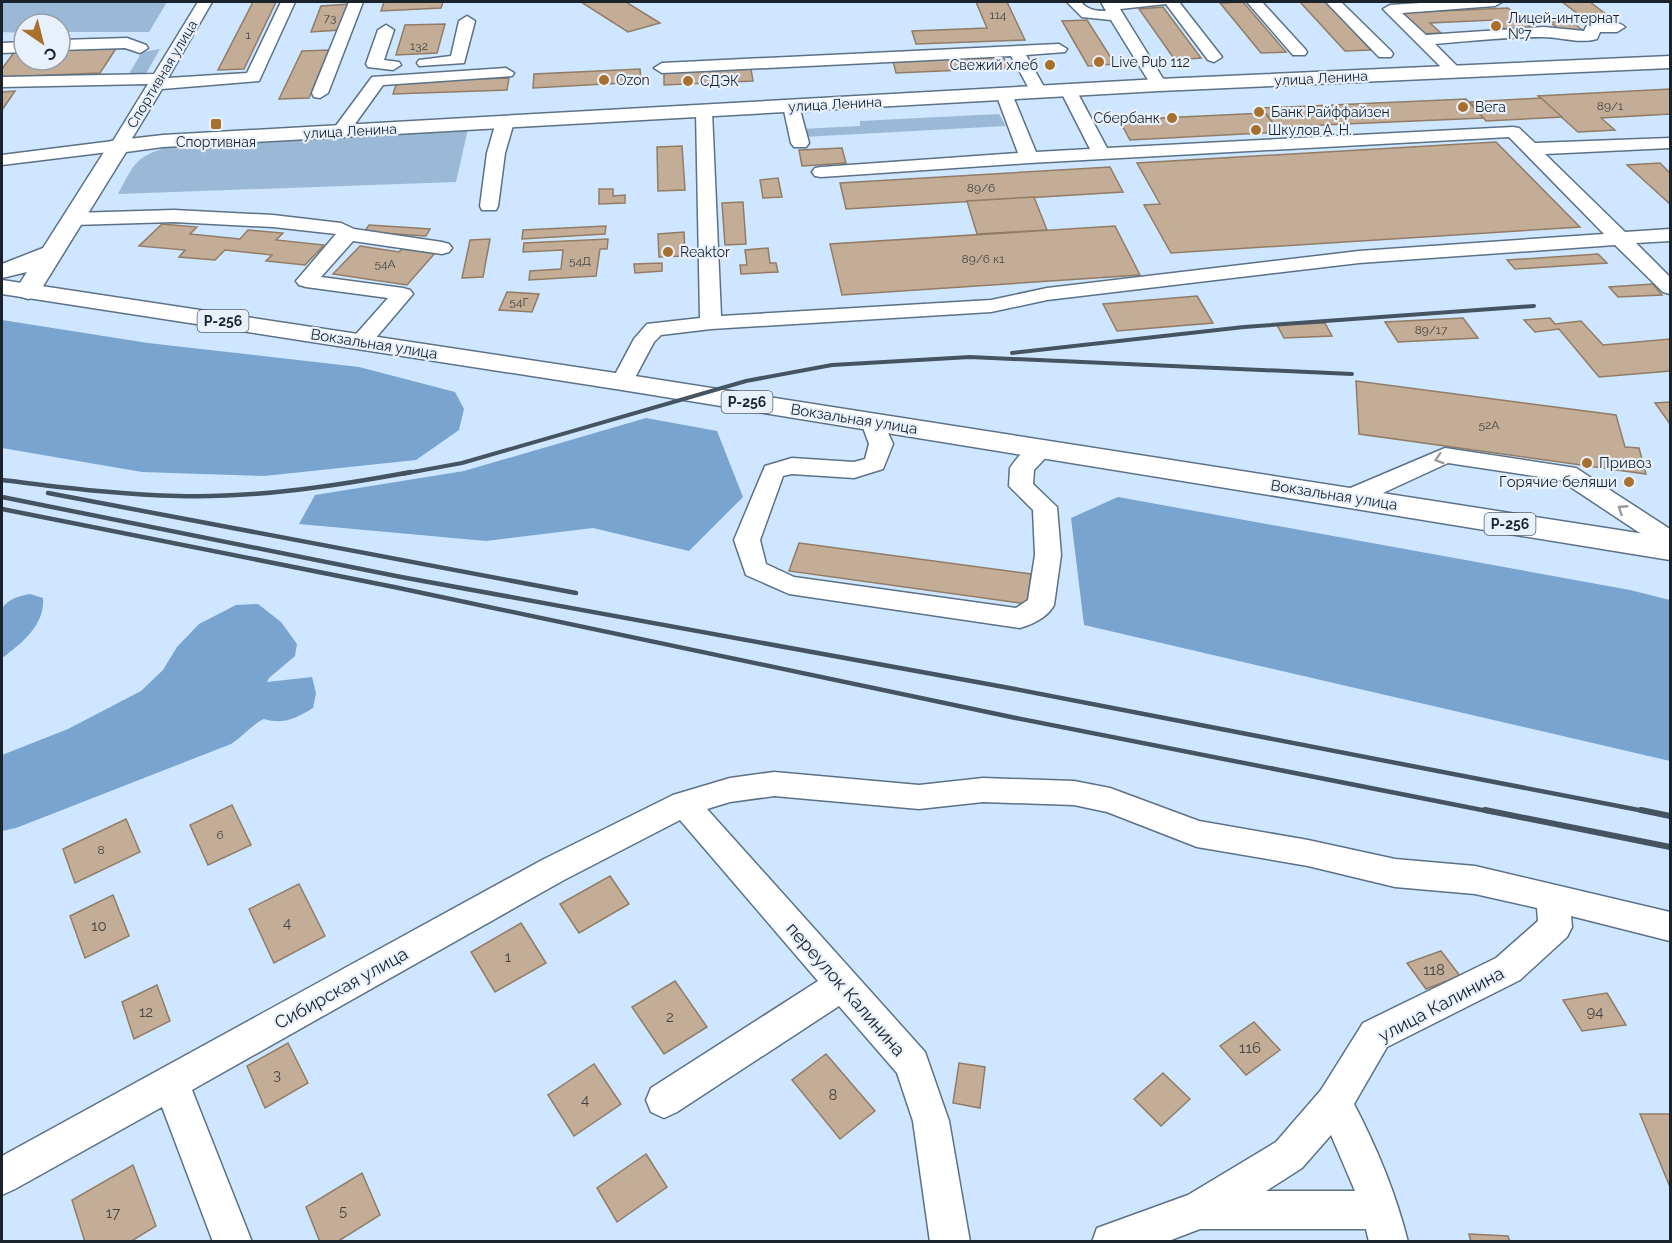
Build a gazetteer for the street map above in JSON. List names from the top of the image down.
{
  "streets": {
    "main road": ["улица Ленина", "Р-256", "Вокзальная улица"],
    "street": [
      "Спортивная улица",
      "Сибирская улица",
      "переулок Калинина",
      "улица Калинина"
    ]
  },
  "crossings": [
    ["Спортивная улица", "улица Ленина"],
    ["Сибирская улица", "переулок Калинина"],
    ["Сибирская улица", "улица Калинина"]
  ],
  "places": {
    "other": [
      "Лицей-интернат №7",
      "Live Pub 112",
      "Свежий хлеб",
      "Ozon",
      "СДЭК",
      "Вега",
      "Банк Райффайзен",
      "Сбербанк",
      "Шкулов А. Н.",
      "Reaktor",
      "Привоз",
      "Горячие беляши"
    ],
    "transit": ["Спортивная"]
  },
  "house_numbers": [
    "114",
    "73",
    "1",
    "132",
    "89/1",
    "89/6",
    "89/6 к1",
    "54Д",
    "54А",
    "54Г",
    "89/17",
    "52А",
    "6",
    "8",
    "4",
    "10",
    "1",
    "118",
    "12",
    "94",
    "2",
    "116",
    "3",
    "8",
    "4",
    "5",
    "17"
  ],
  "north": "bottom right"
}
